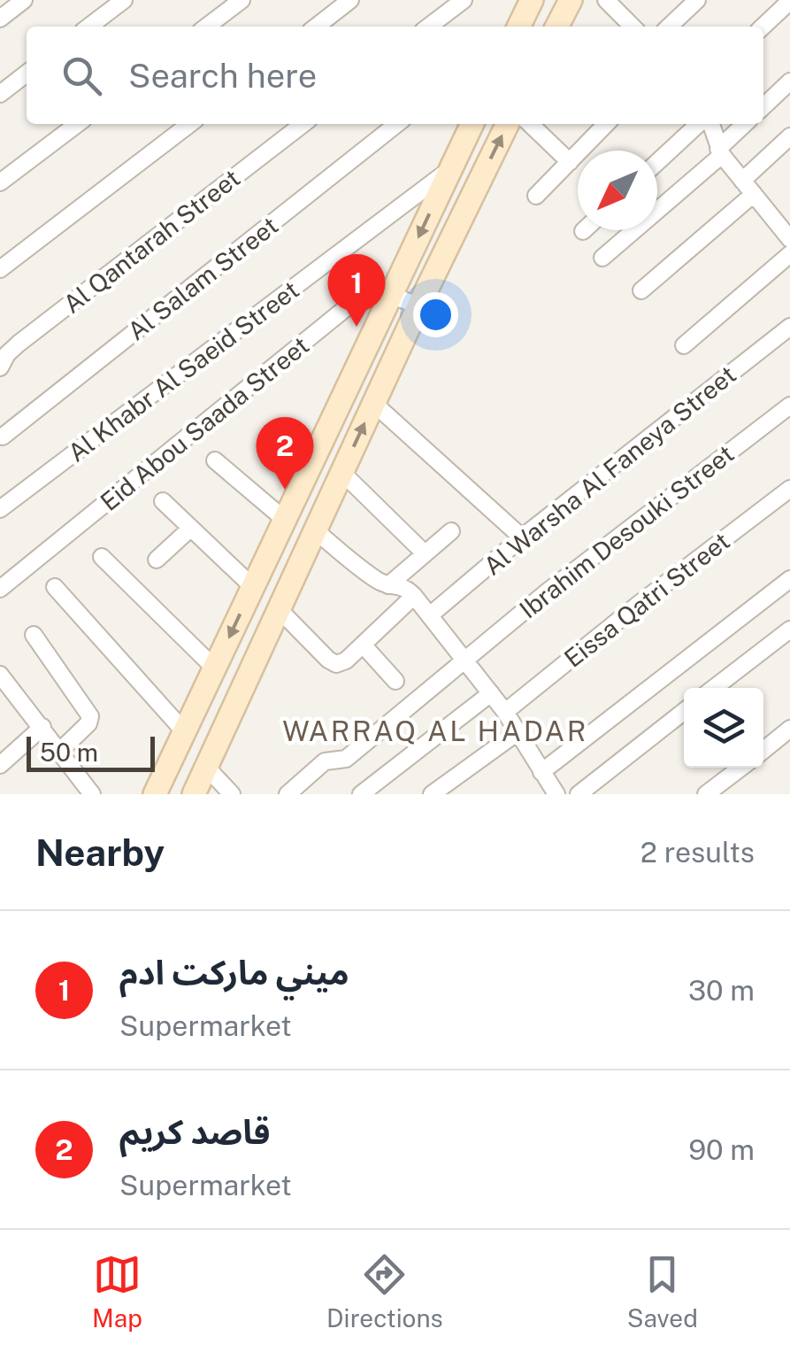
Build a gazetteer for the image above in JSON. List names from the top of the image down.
{
  "streets": {
    "street": [
      "Al Qantarah Street",
      "Al Salam Street",
      "Al Khabr Al Saeid Street",
      "Eid Abou Saada Street",
      "Al Warsha Al Faneya Street",
      "Ibrahim Desouki Street",
      "Eissa Qatri Street"
    ]
  },
  "districts": ["WARRAQ AL HADAR"],
  "scale_bar": "50 m",
  "north": "bottom left",
  "page": {
    "search": "Search here",
    "pins": ["1", "2"],
    "scale": "50 m",
    "heading": ["Nearby", "2 results"],
    "list": [
      {
        "mark": "1",
        "name": "ميني ماركت ادم",
        "note": "Supermarket",
        "value": "30 m"
      },
      {
        "mark": "2",
        "name": "قاصد كريم",
        "note": "Supermarket",
        "value": "90 m"
      }
    ],
    "nav": ["Map", "Directions", "Saved"]
  }
}
